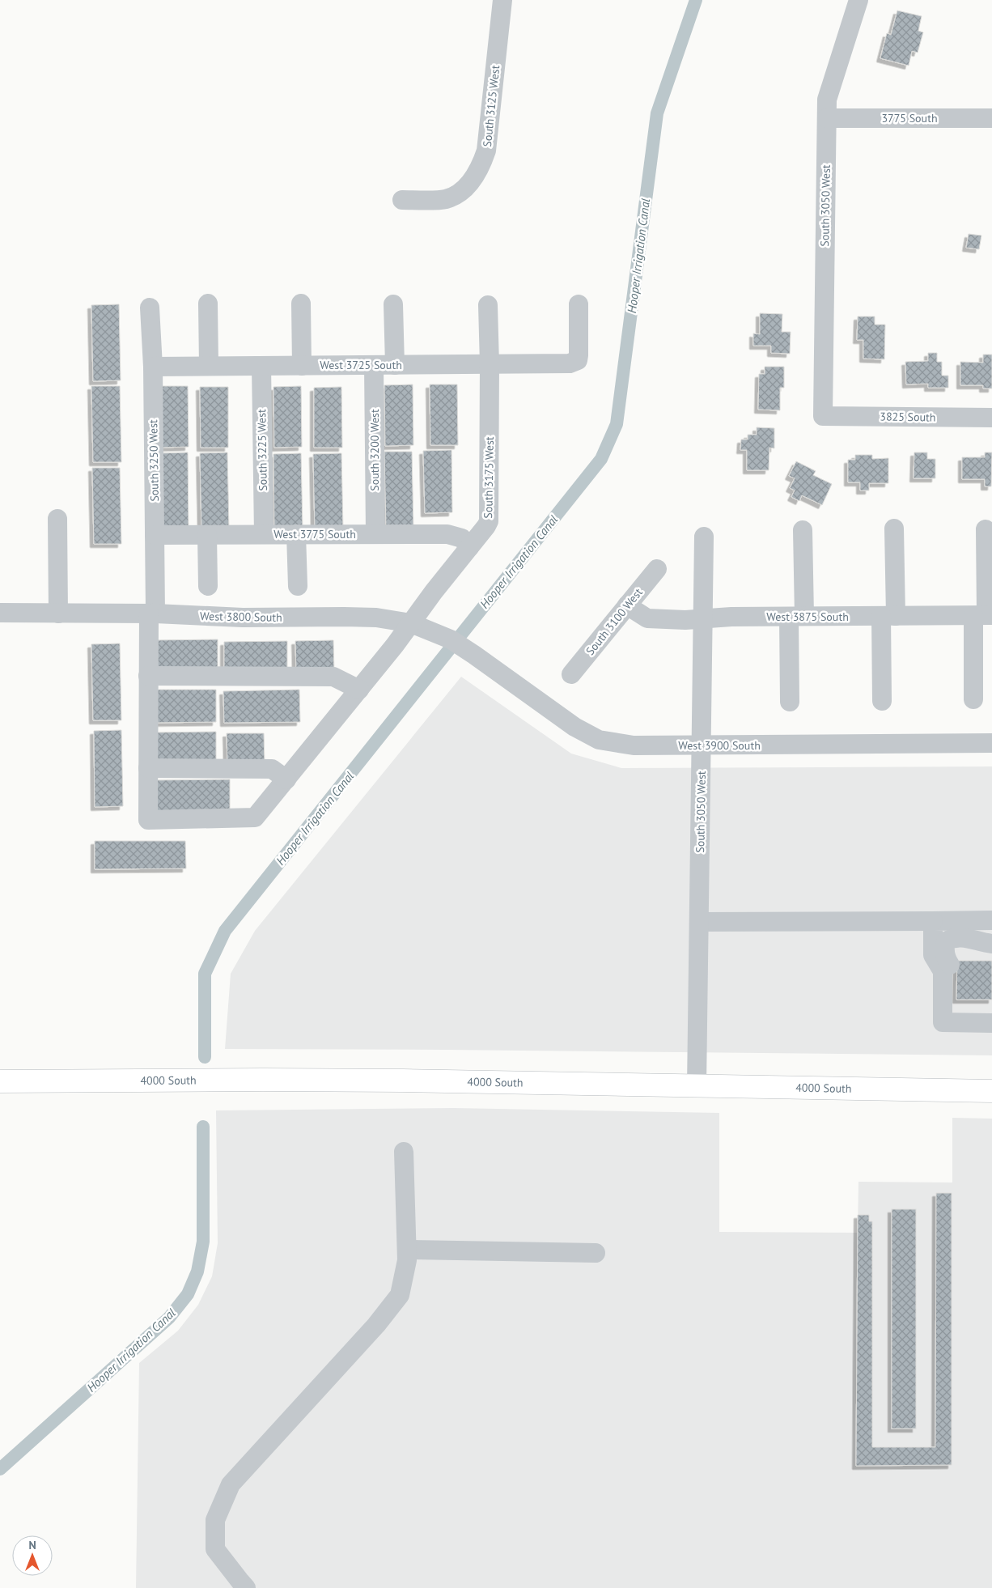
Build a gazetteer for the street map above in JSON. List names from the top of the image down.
{
  "streets": {
    "main road": ["4000 South"],
    "street": [
      "South 3125 West",
      "3775 South",
      "South 3050 West",
      "West 3725 South",
      "3825 South",
      "South 3225 West",
      "South 3200 West",
      "South 3250 West",
      "South 3175 West",
      "West 3775 South",
      "West 3800 South",
      "West 3875 South",
      "South 3100 West",
      "West 3900 South"
    ]
  },
  "crossings": [
    ["3775 South", "South 3050 West"],
    ["South 3050 West", "3825 South"],
    ["South 3050 West", "West 3875 South"],
    ["South 3050 West", "West 3900 South"],
    ["South 3050 West", "4000 South"],
    ["West 3725 South", "South 3225 West"],
    ["West 3725 South", "South 3200 West"],
    ["West 3725 South", "South 3250 West"],
    ["West 3725 South", "South 3175 West"],
    ["South 3225 West", "West 3775 South"],
    ["South 3200 West", "West 3775 South"],
    ["South 3250 West", "South 3175 West"],
    ["South 3250 West", "West 3775 South"],
    ["South 3250 West", "West 3800 South"],
    ["South 3175 West", "West 3775 South"],
    ["South 3175 West", "West 3800 South"],
    ["West 3800 South", "West 3900 South"],
    ["West 3875 South", "South 3100 West"]
  ],
  "water": ["Hooper Irrigation Canal"],
  "north": "top"
}
